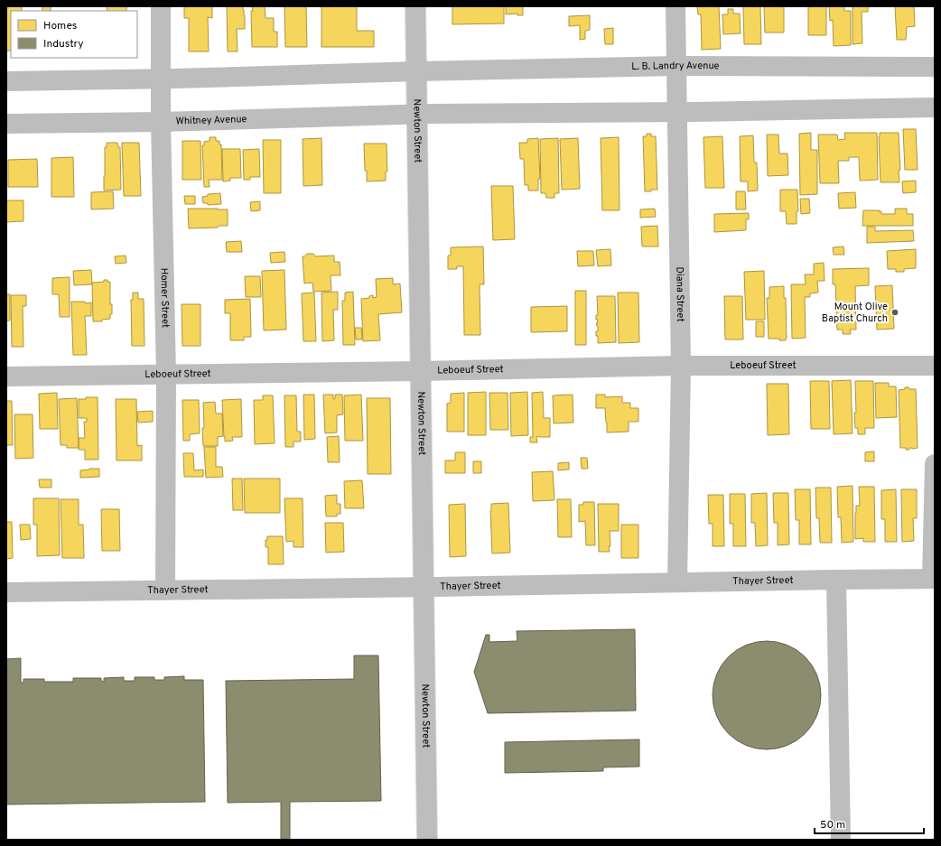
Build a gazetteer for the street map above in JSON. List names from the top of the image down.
{
  "streets": {
    "street": [
      "L. B. Landry Avenue",
      "Whitney Avenue",
      "Newton Street",
      "Diana Street",
      "Homer Street",
      "Leboeuf Street",
      "Thayer Street"
    ]
  },
  "crossings": [
    ["L. B. Landry Avenue", "Newton Street"],
    ["L. B. Landry Avenue", "Diana Street"],
    ["Whitney Avenue", "Newton Street"],
    ["Whitney Avenue", "Homer Street"],
    ["Newton Street", "Leboeuf Street"],
    ["Newton Street", "Thayer Street"],
    ["Diana Street", "Leboeuf Street"],
    ["Diana Street", "Thayer Street"],
    ["Homer Street", "Leboeuf Street"],
    ["Homer Street", "Thayer Street"]
  ],
  "places": ["Mount Olive Baptist Church"],
  "legend": ["Homes", "Industry"],
  "scale_bar": "50 m"
}
